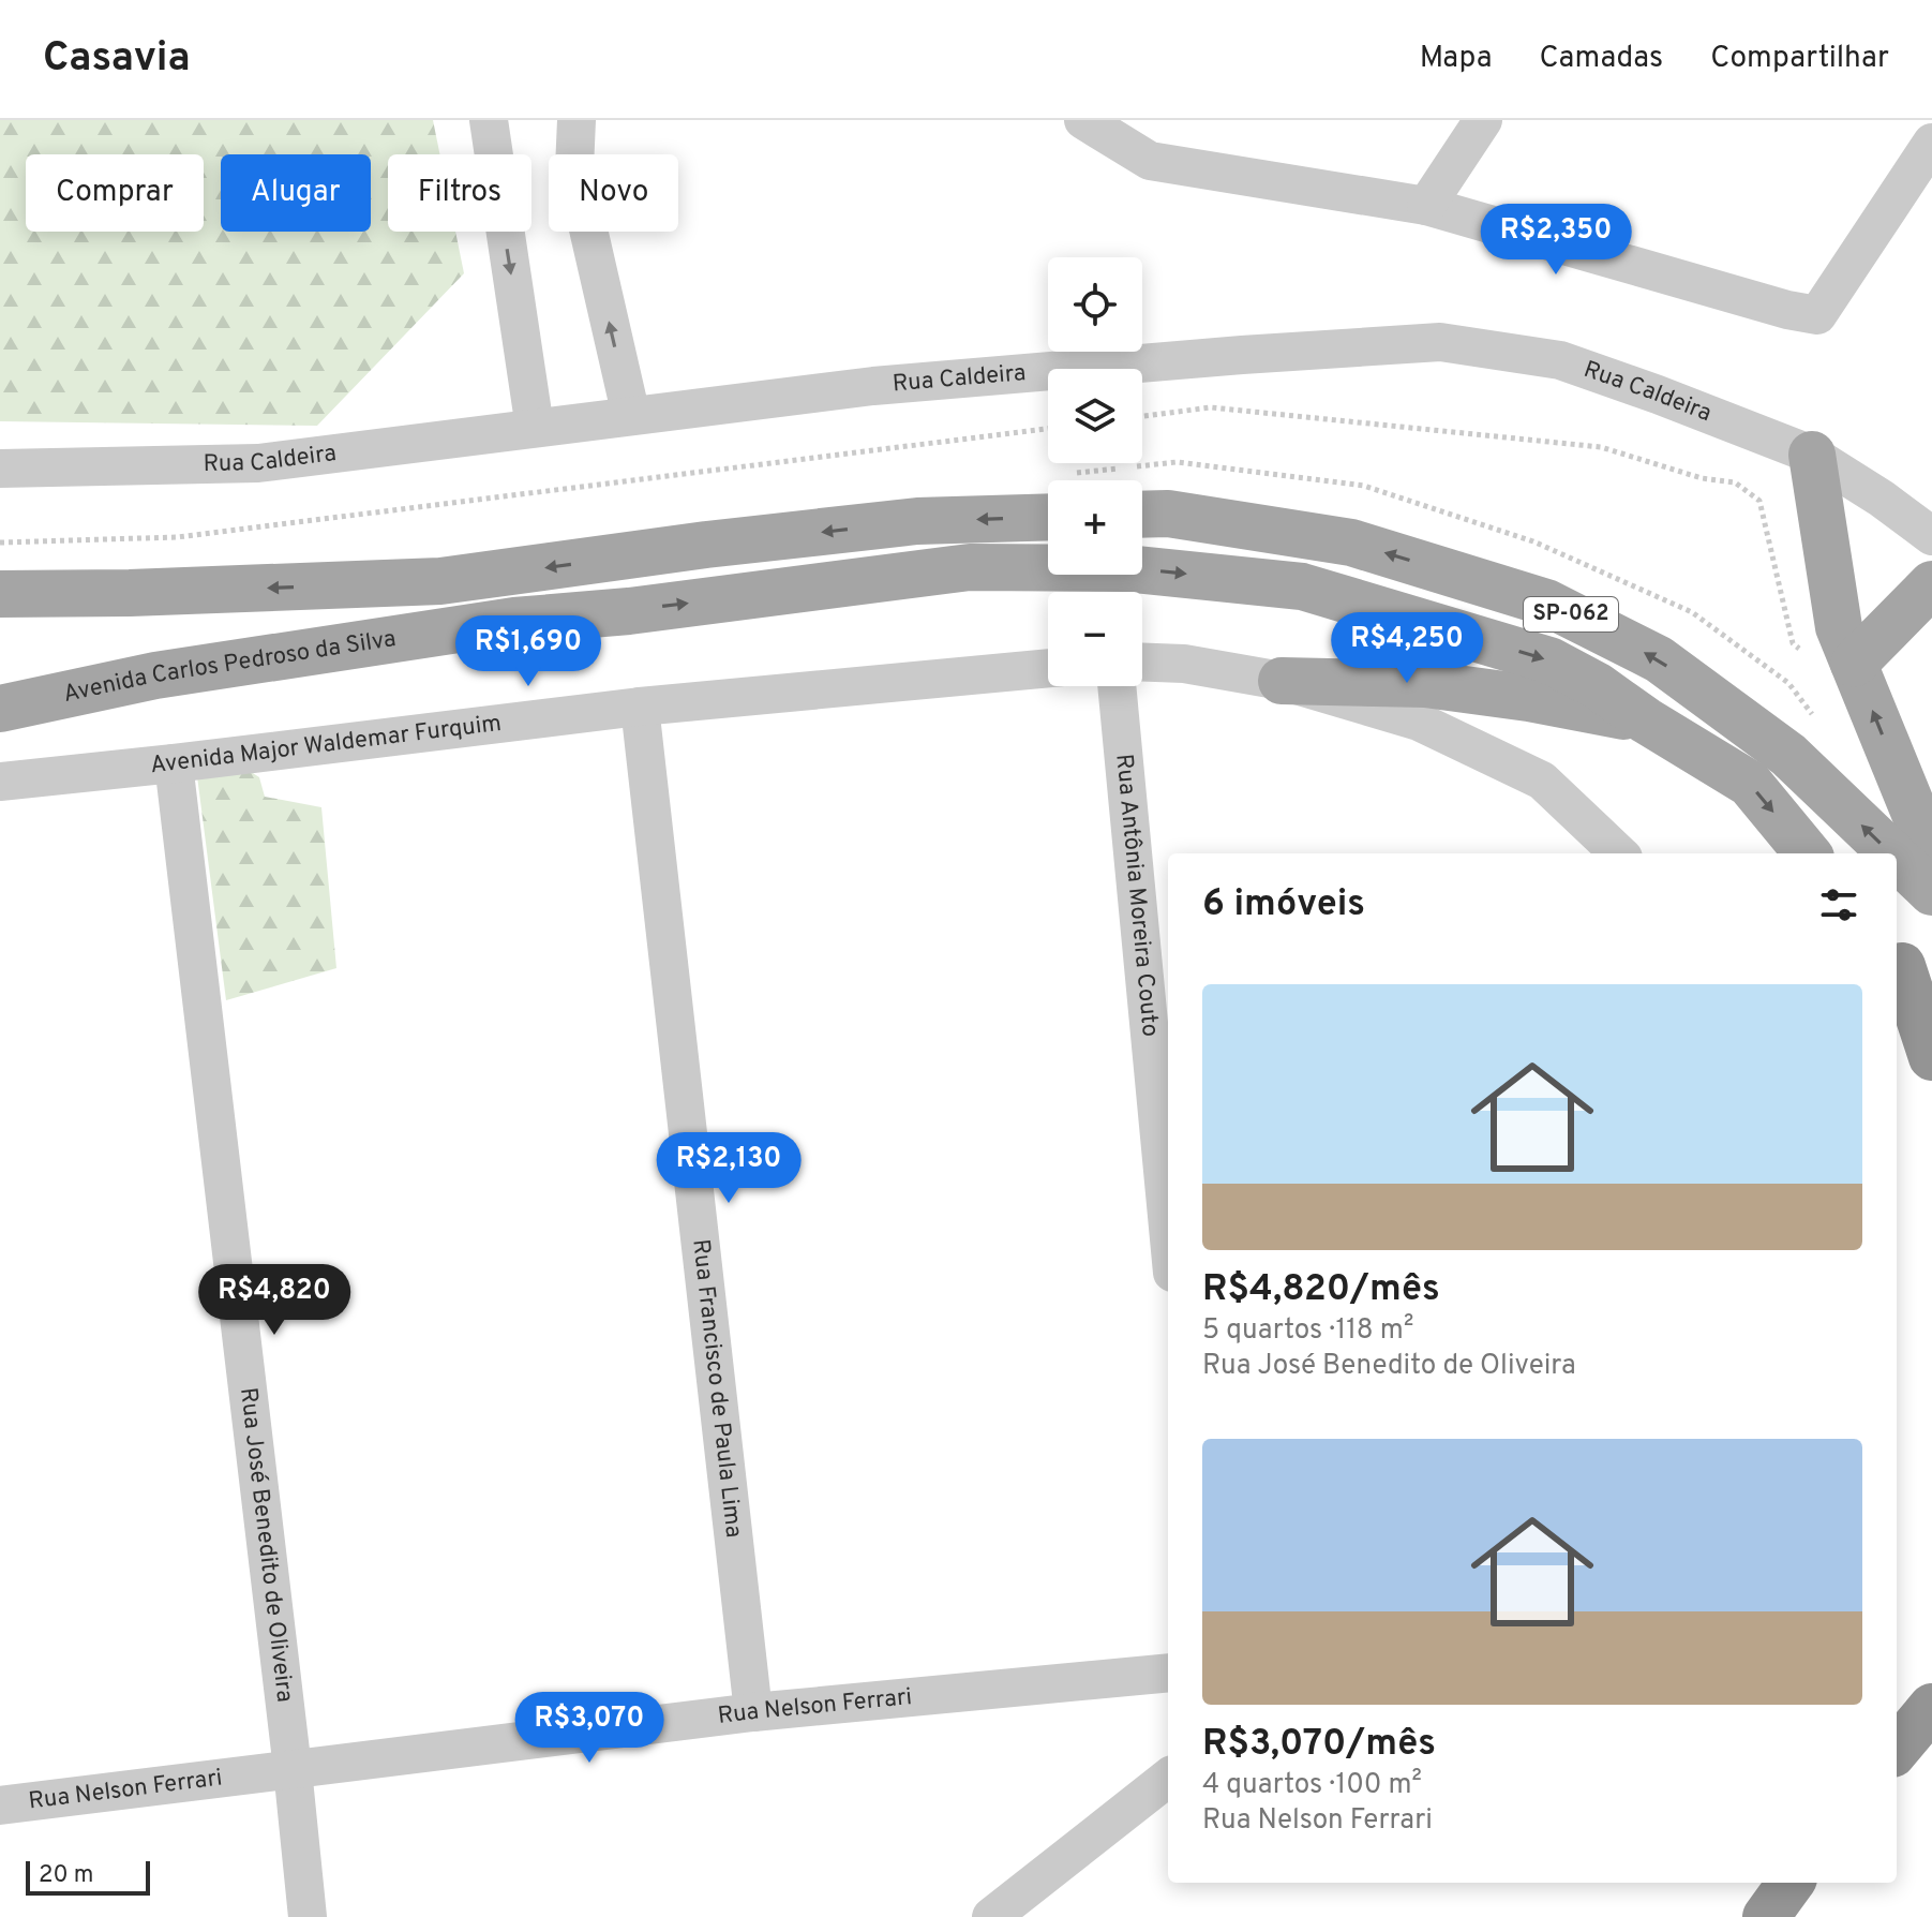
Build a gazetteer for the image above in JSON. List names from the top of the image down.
{
  "streets": {
    "main road": ["SP-062", "Avenida Carlos Pedroso da Silva"],
    "street": [
      "Rua Caldeira",
      "Avenida Major Waldemar Furquim",
      "Rua Antônia Moreira Couto",
      "Rua Francisco de Paula Lima",
      "Rua José Benedito de Oliveira",
      "Rua Nelson Ferrari"
    ]
  },
  "crossings": [
    ["SP-062", "Avenida Carlos Pedroso da Silva"],
    ["Avenida Major Waldemar Furquim", "Rua Francisco de Paula Lima"],
    ["Avenida Major Waldemar Furquim", "Rua José Benedito de Oliveira"],
    ["Rua Francisco de Paula Lima", "Rua Nelson Ferrari"],
    ["Rua José Benedito de Oliveira", "Rua Nelson Ferrari"]
  ],
  "scale_bar": "20 m",
  "page": {
    "header": "Casavia",
    "nav": ["Mapa", "Camadas", "Compartilhar"],
    "chip": [
      "Comprar",
      "Alugar",
      "Filtros",
      "Novo"
    ],
    "price": [
      "R$2,350",
      "R$4,250",
      "R$1,690",
      "R$2,130",
      "R$4,820",
      "R$3,070"
    ],
    "map_buttons": ["+", "−"],
    "heading": "6 imóveis",
    "list": [
      {
        "name": "R$4,820/mês",
        "note": "5 quartos · 118 m² · Rua José Benedito de Oliveira"
      },
      {
        "name": "R$3,070/mês",
        "note": "4 quartos · 100 m² · Rua Nelson Ferrari"
      }
    ],
    "scale": "20 m"
  }
}
